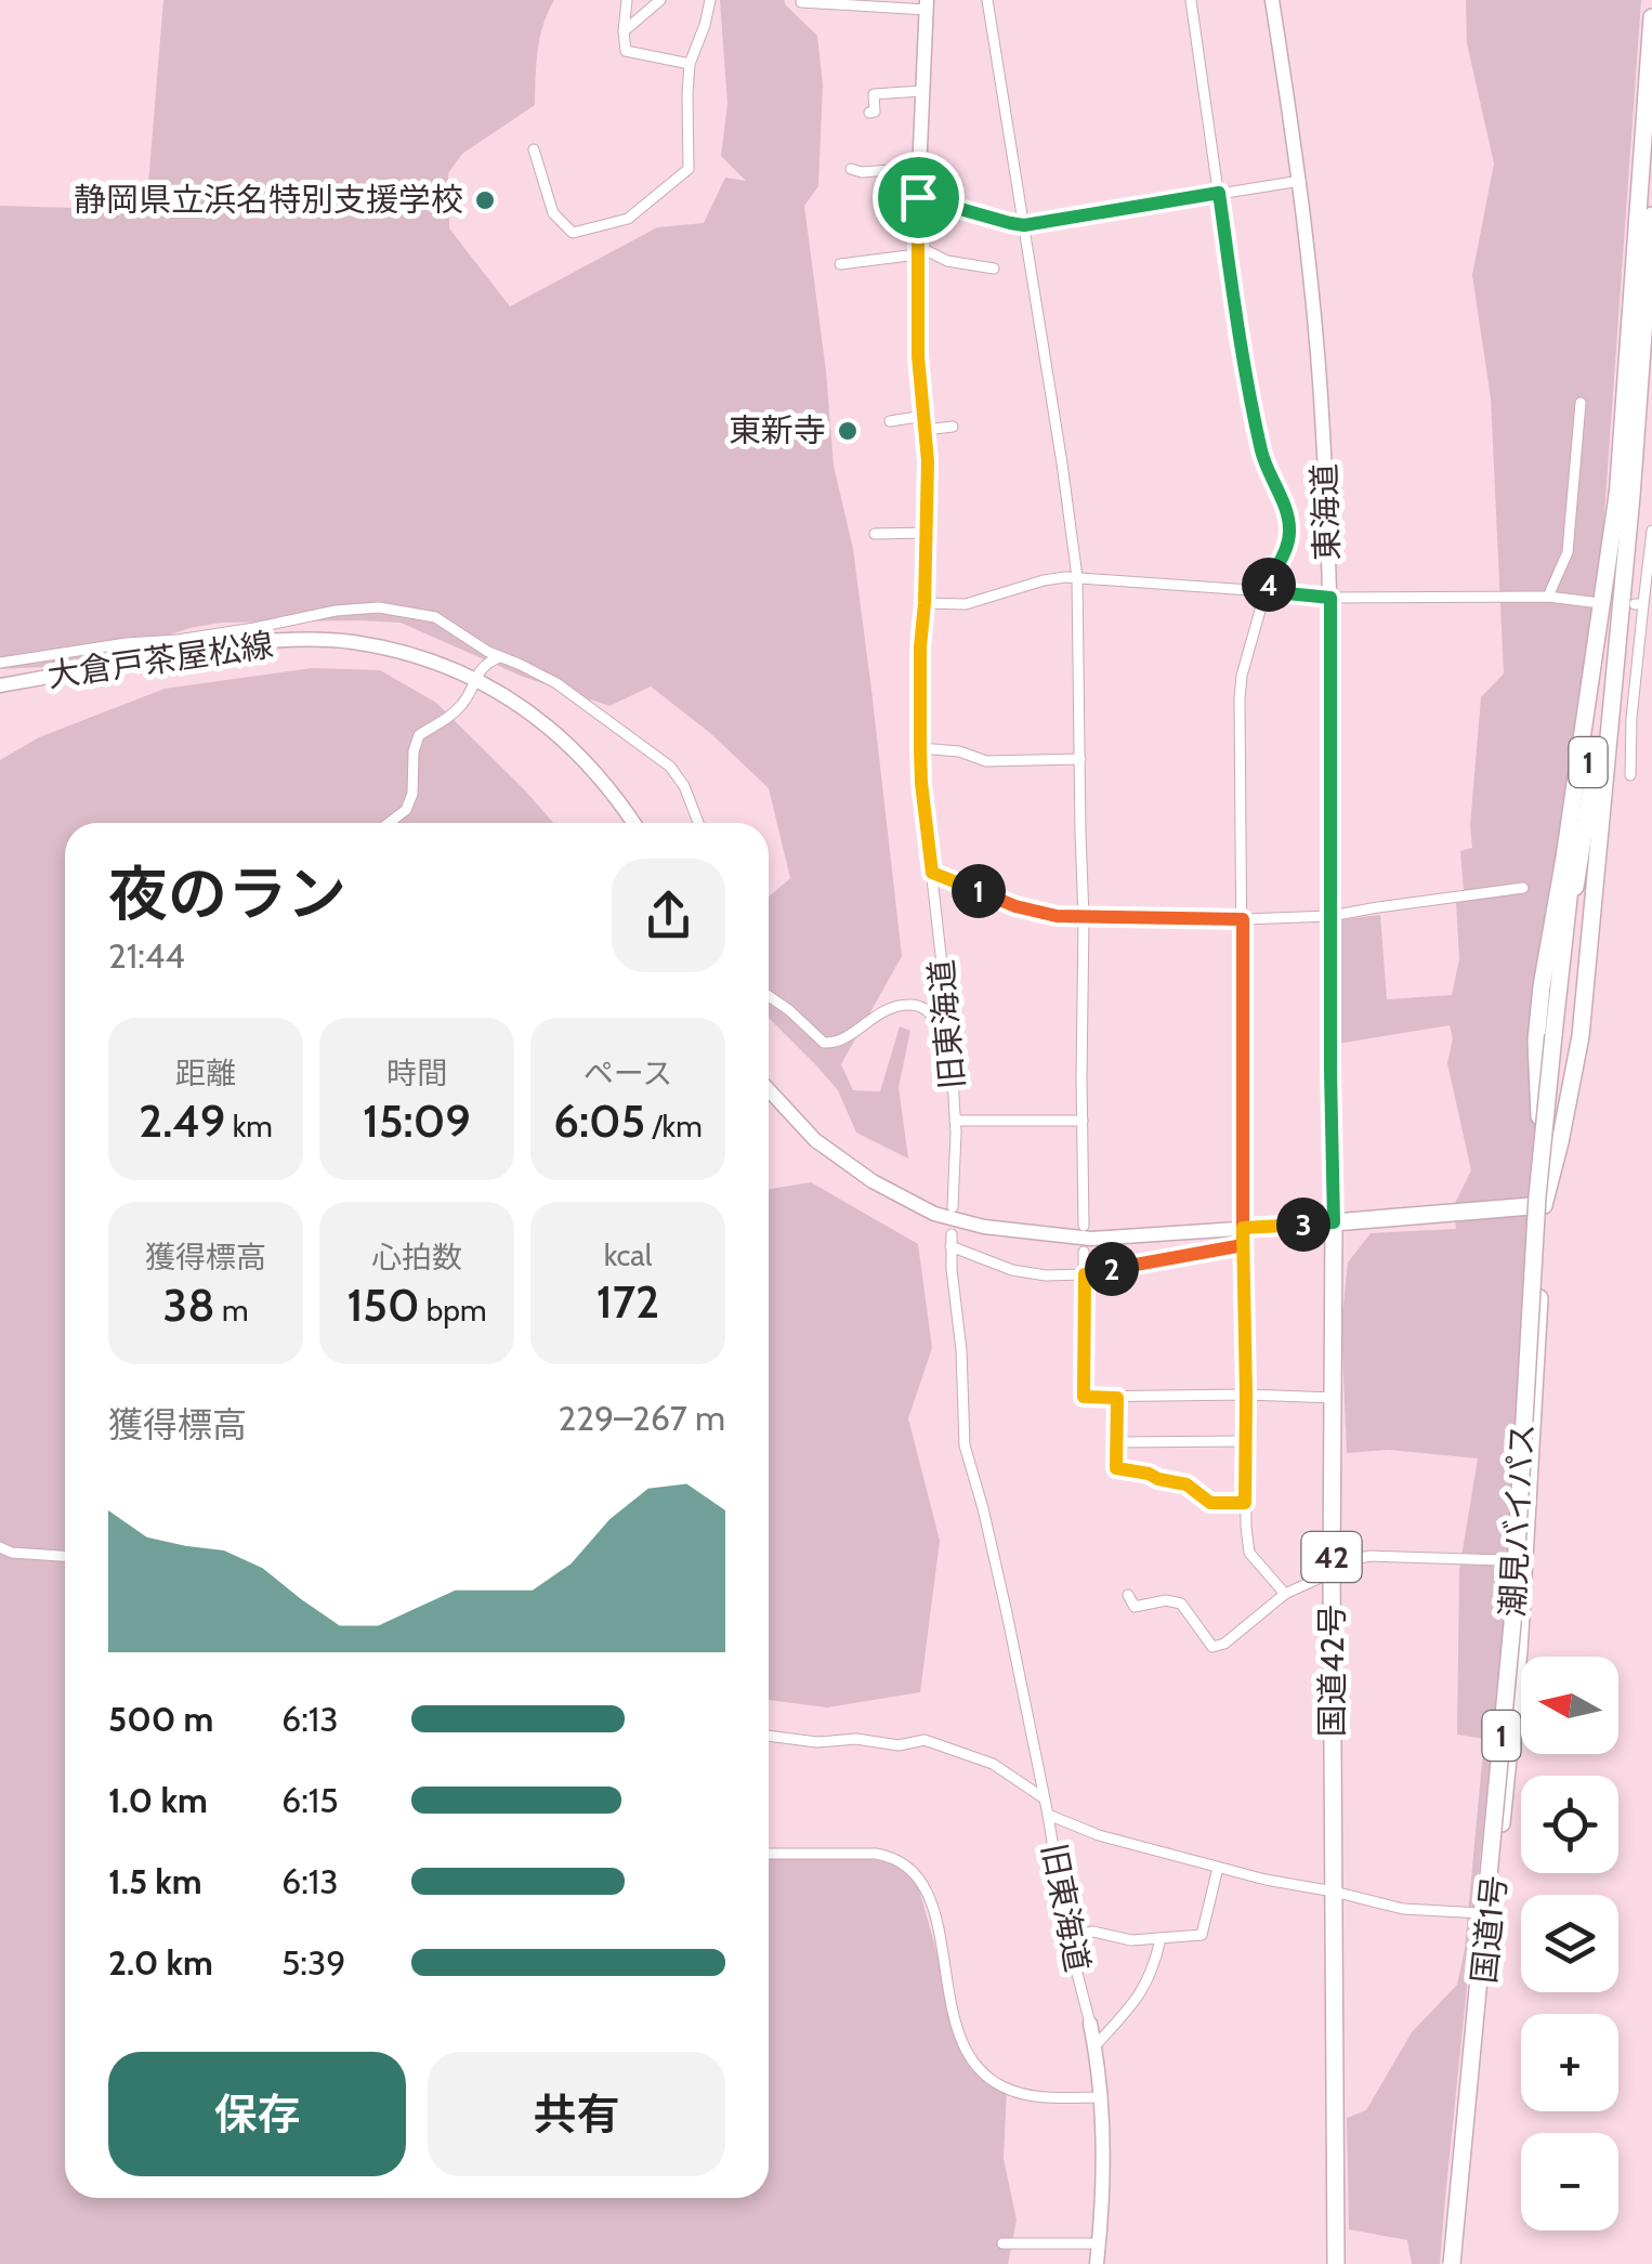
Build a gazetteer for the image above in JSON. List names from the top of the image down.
{
  "streets": {
    "highway": [
      "1",
      "潮見バイパス",
      "42",
      "国道42号",
      "国道1号"
    ],
    "street": ["東海道", "大倉戸茶屋松線", "旧東海道"]
  },
  "crossings": [
    ["東海道", "国道42号"],
    ["1", "潮見バイパス"],
    ["潮見バイパス", "国道1号"]
  ],
  "places": ["静岡県立浜名特別支援学校", "東新寺"],
  "north": "left",
  "page": {
    "pins": [
      "4",
      "1",
      "3",
      "2"
    ],
    "heading": ["夜のラン", "21:44"],
    "stats": [
      ["距離", "2.49 km"],
      ["時間", "15:09"],
      ["ペース", "6:05 /km"],
      ["獲得標高", "38 m"],
      ["心拍数", "150 bpm"],
      ["kcal", "172"]
    ],
    "chart": ["獲得標高", "229–267 m"],
    "map_buttons": ["+", "−"],
    "list": [
      {
        "name": "500 m",
        "note": "6:13"
      },
      {
        "name": "1.0 km",
        "note": "6:15"
      },
      {
        "name": "1.5 km",
        "note": "6:13"
      },
      {
        "name": "2.0 km",
        "note": "5:39"
      }
    ],
    "buttons": ["保存", "共有"]
  }
}
